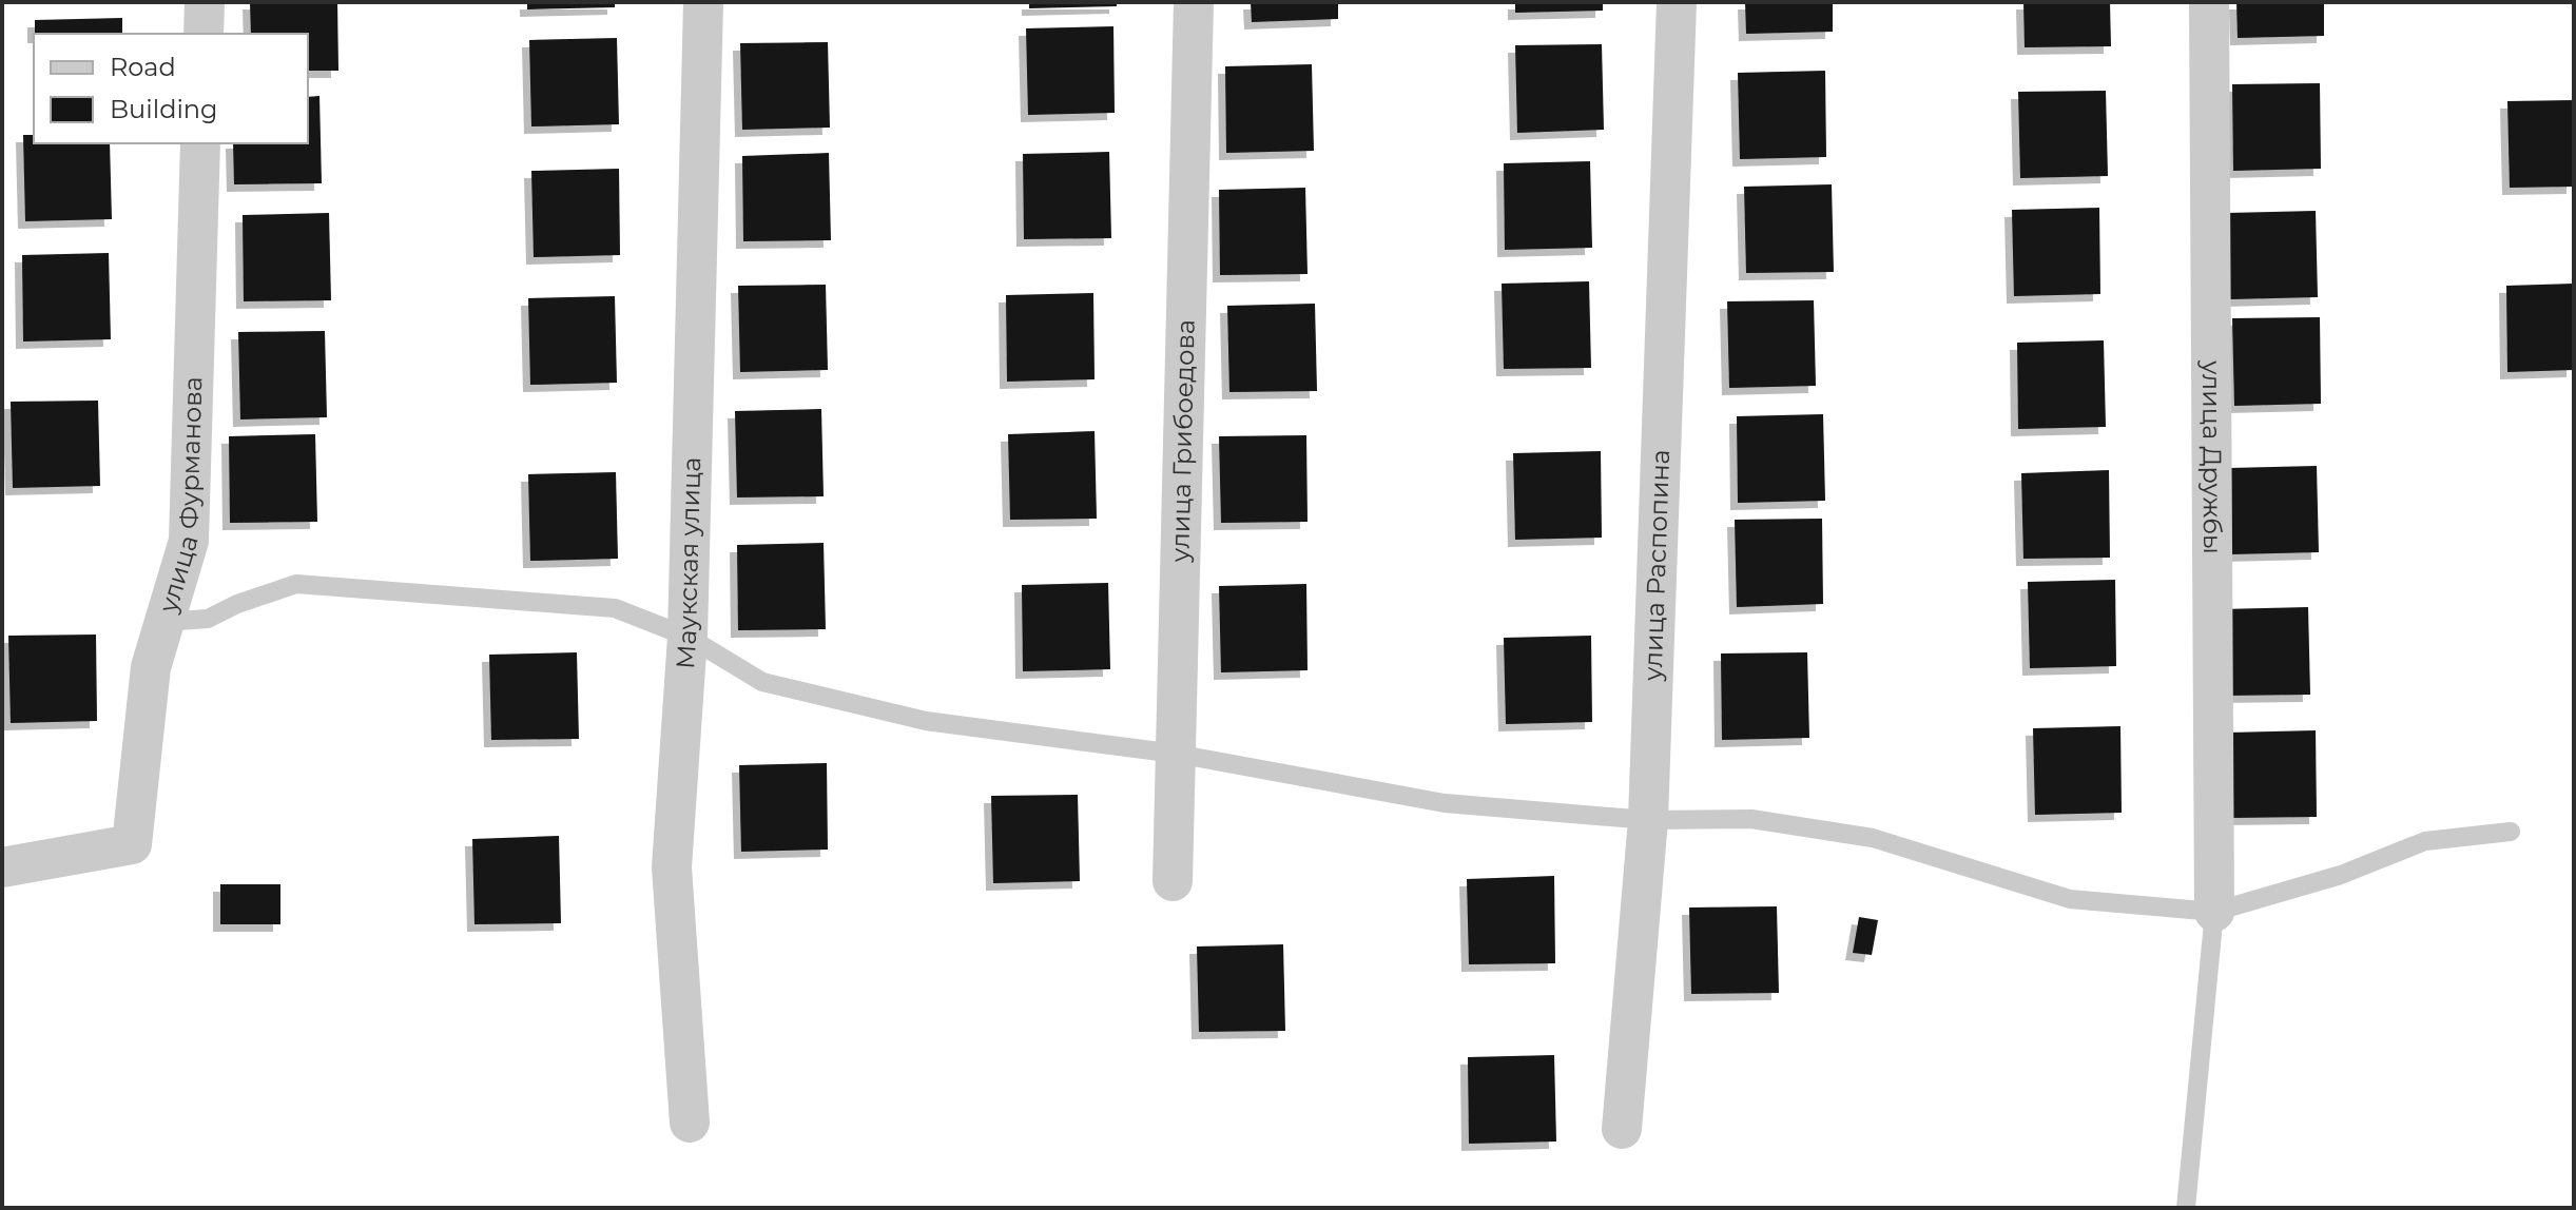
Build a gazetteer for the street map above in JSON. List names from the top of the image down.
{
  "streets": {
    "street": [
      "улица Грибоедова",
      "улица Дружбы",
      "улица Фурманова",
      "Маукская улица",
      "улица Распопина"
    ]
  },
  "legend": ["Road", "Building"]
}
